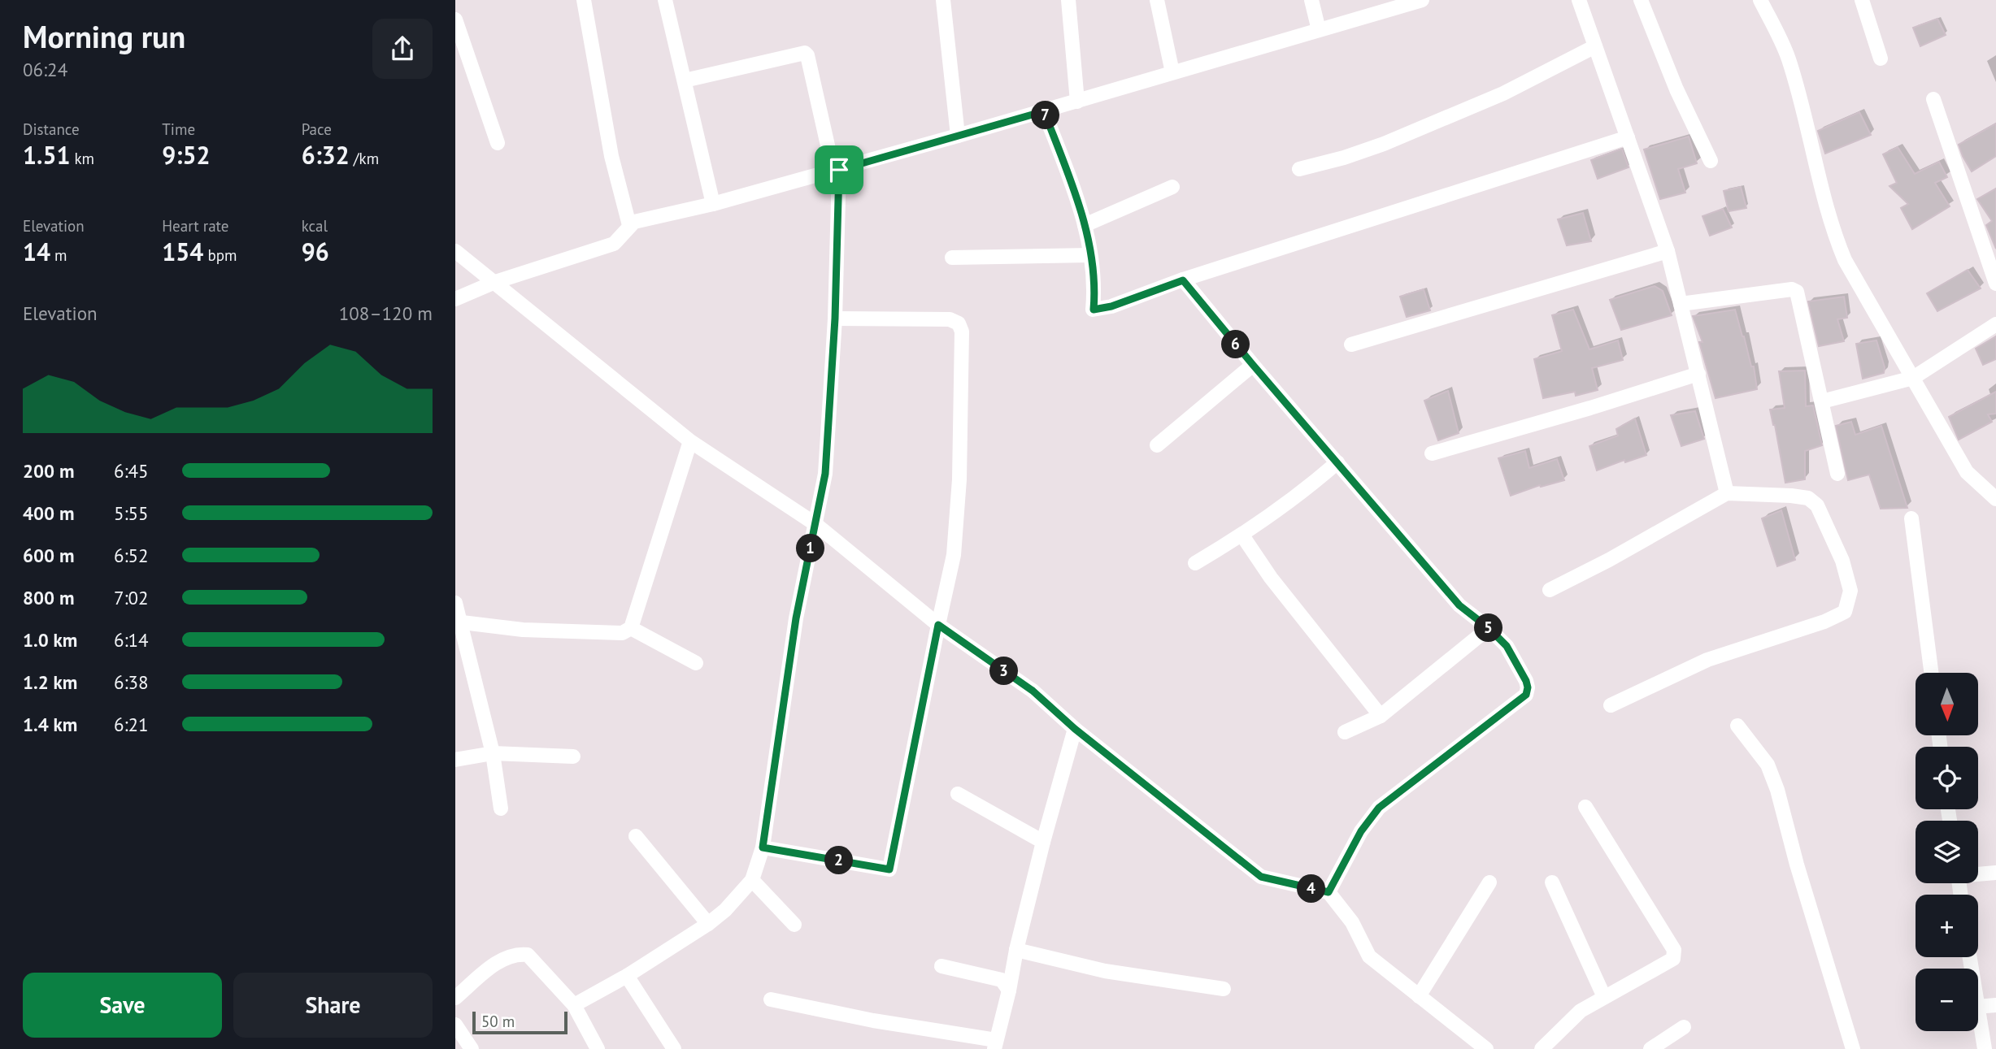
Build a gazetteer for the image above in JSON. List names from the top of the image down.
{
  "scale_bar": "50 m",
  "north": "bottom",
  "page": {
    "heading": ["Morning run", "06:24"],
    "stats": [
      ["Distance", "1.51 km"],
      ["Time", "9:52"],
      ["Pace", "6:32 /km"],
      ["Elevation", "14 m"],
      ["Heart rate", "154 bpm"],
      ["kcal", "96"]
    ],
    "pins": [
      "7",
      "6",
      "1",
      "5",
      "3",
      "2",
      "4"
    ],
    "chart": ["Elevation", "108–120 m"],
    "list": [
      {
        "name": "200 m",
        "note": "6:45"
      },
      {
        "name": "400 m",
        "note": "5:55"
      },
      {
        "name": "600 m",
        "note": "6:52"
      },
      {
        "name": "800 m",
        "note": "7:02"
      },
      {
        "name": "1.0 km",
        "note": "6:14"
      },
      {
        "name": "1.2 km",
        "note": "6:38"
      },
      {
        "name": "1.4 km",
        "note": "6:21"
      }
    ],
    "map_buttons": ["+", "−"],
    "buttons": ["Save", "Share"],
    "scale": "50 m"
  }
}
